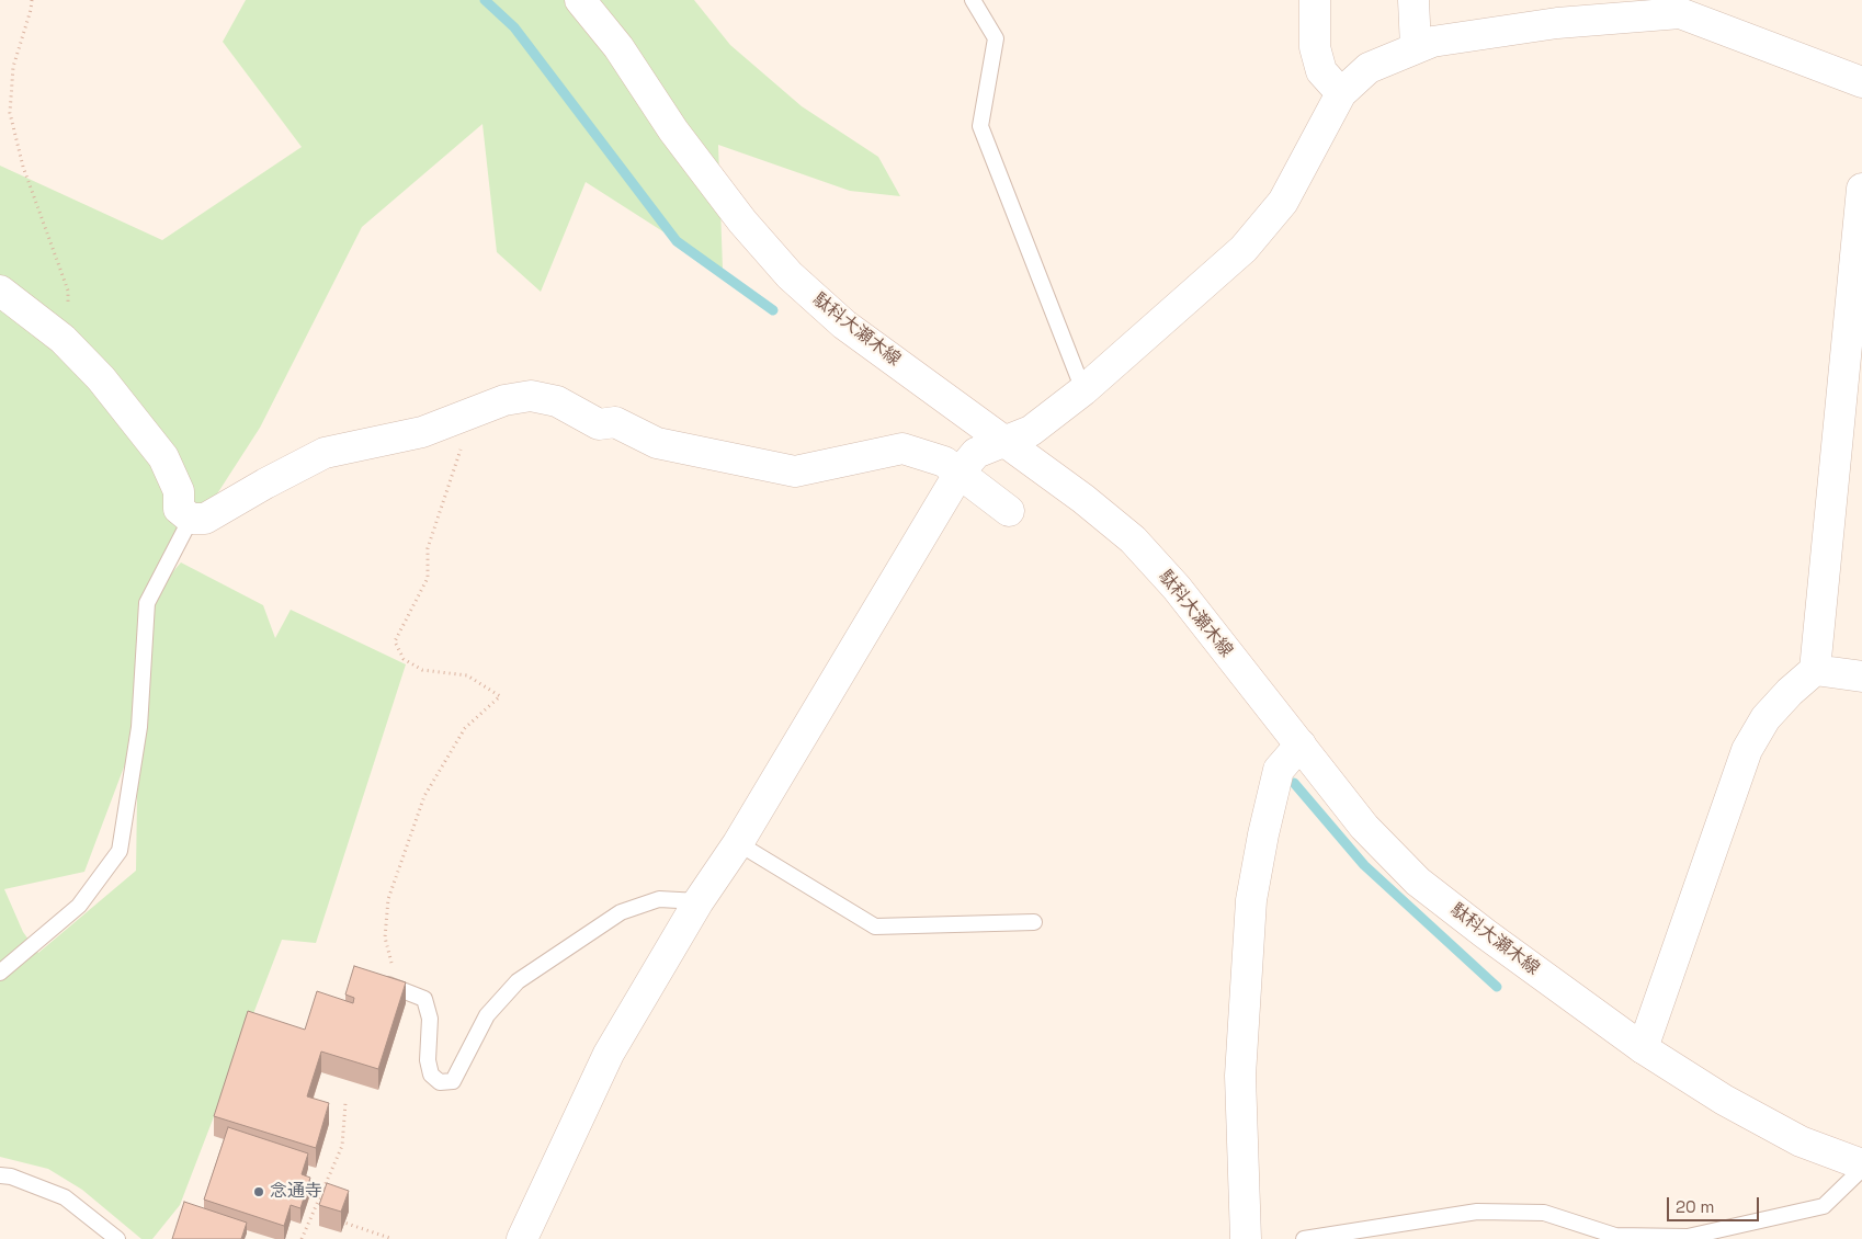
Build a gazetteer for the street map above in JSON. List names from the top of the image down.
{
  "streets": {
    "street": ["駄科大瀬木線"]
  },
  "places": ["念通寺"],
  "scale_bar": "20 m"
}
